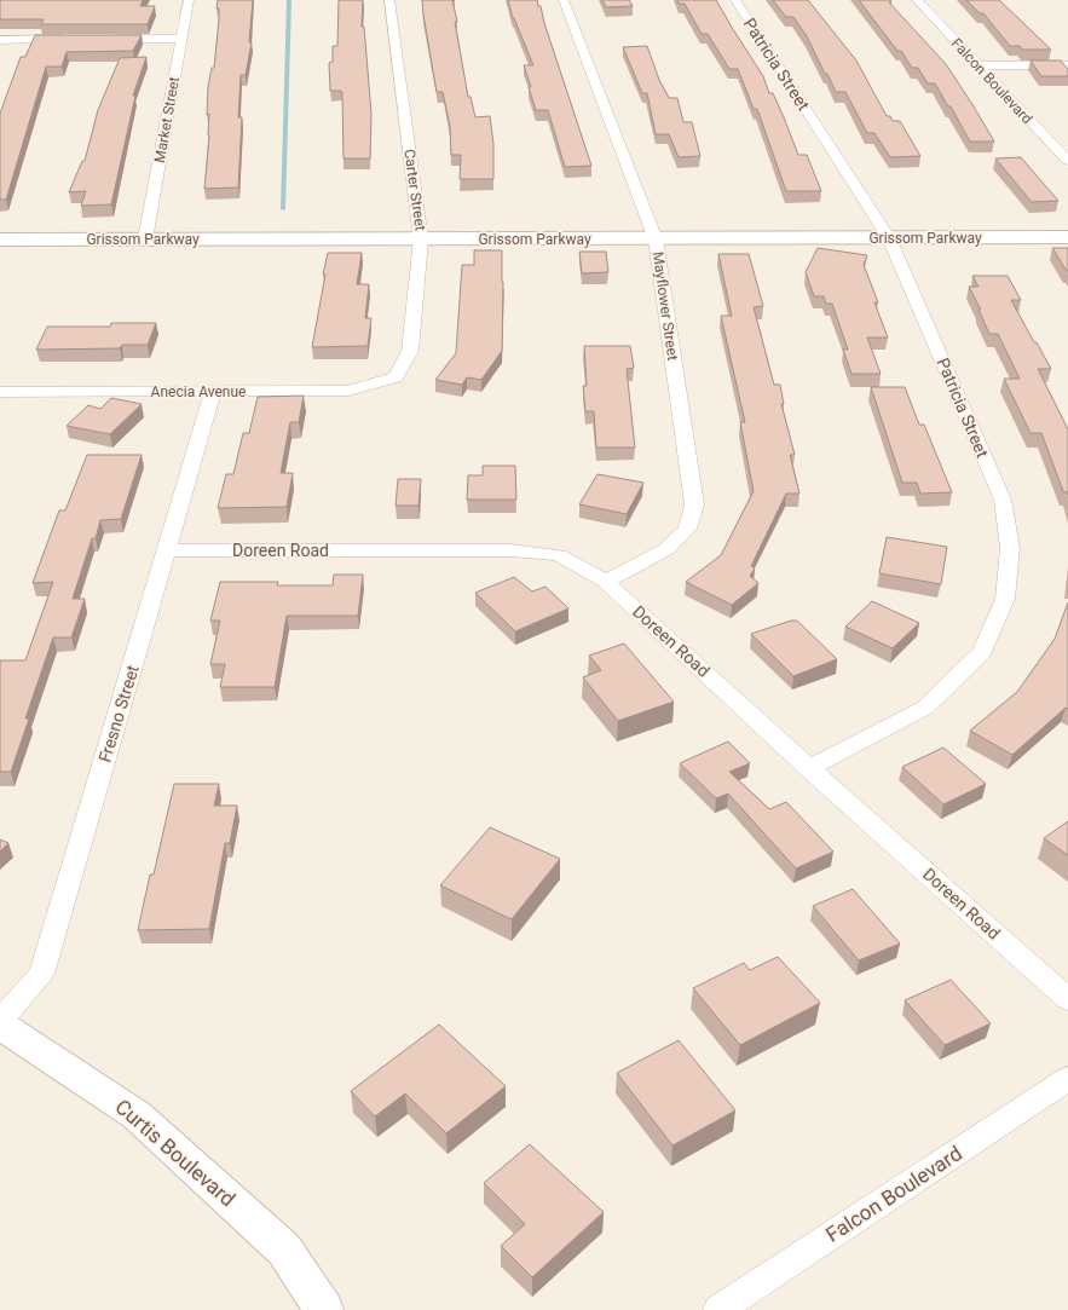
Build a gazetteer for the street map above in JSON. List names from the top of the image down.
{
  "streets": {
    "main road": ["Grissom Parkway", "Curtis Boulevard"],
    "street": [
      "Patricia Street",
      "Falcon Boulevard",
      "Market Street",
      "Carter Street",
      "Mayflower Street",
      "Anecia Avenue",
      "Doreen Road",
      "Fresno Street"
    ]
  },
  "crossings": [
    ["Patricia Street", "Grissom Parkway"],
    ["Patricia Street", "Doreen Road"],
    ["Market Street", "Grissom Parkway"],
    ["Carter Street", "Grissom Parkway"],
    ["Carter Street", "Anecia Avenue"],
    ["Grissom Parkway", "Mayflower Street"],
    ["Mayflower Street", "Doreen Road"],
    ["Anecia Avenue", "Fresno Street"],
    ["Doreen Road", "Fresno Street"],
    ["Fresno Street", "Curtis Boulevard"]
  ]
}
